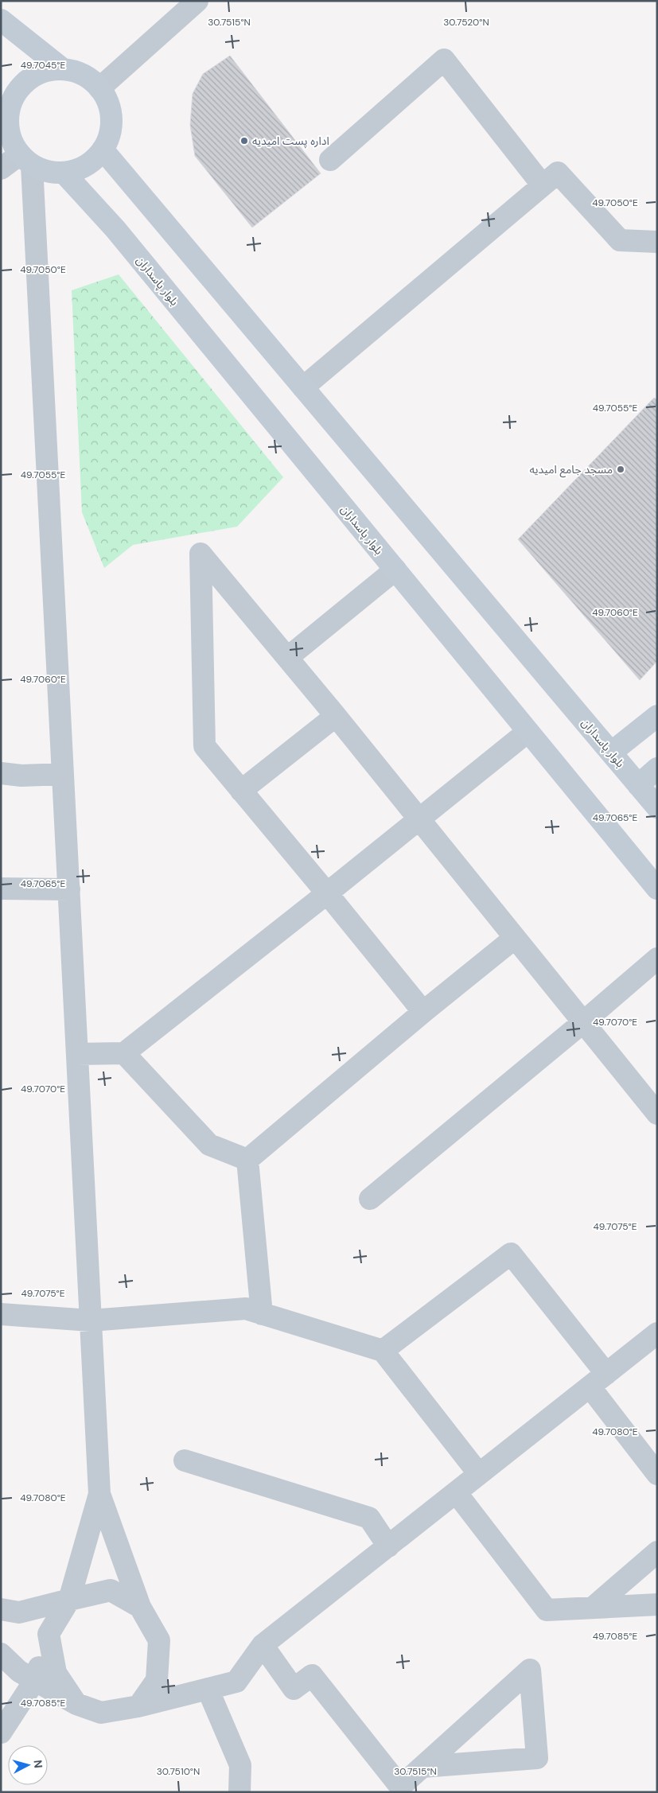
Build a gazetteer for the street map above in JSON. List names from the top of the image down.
{
  "streets": {
    "main road": ["بلوار پاسداران"]
  },
  "places": ["اداره پست امیدیه", "مسجد جامع امیدیه"],
  "north": "right",
  "coordinates": [
    "30.7515°N",
    "30.7520°N",
    "49.7045°E",
    "49.7050°E",
    "49.7055°E",
    "49.7060°E",
    "49.7065°E",
    "49.7070°E",
    "49.7075°E",
    "49.7080°E",
    "49.7085°E",
    "30.7510°N"
  ]
}
